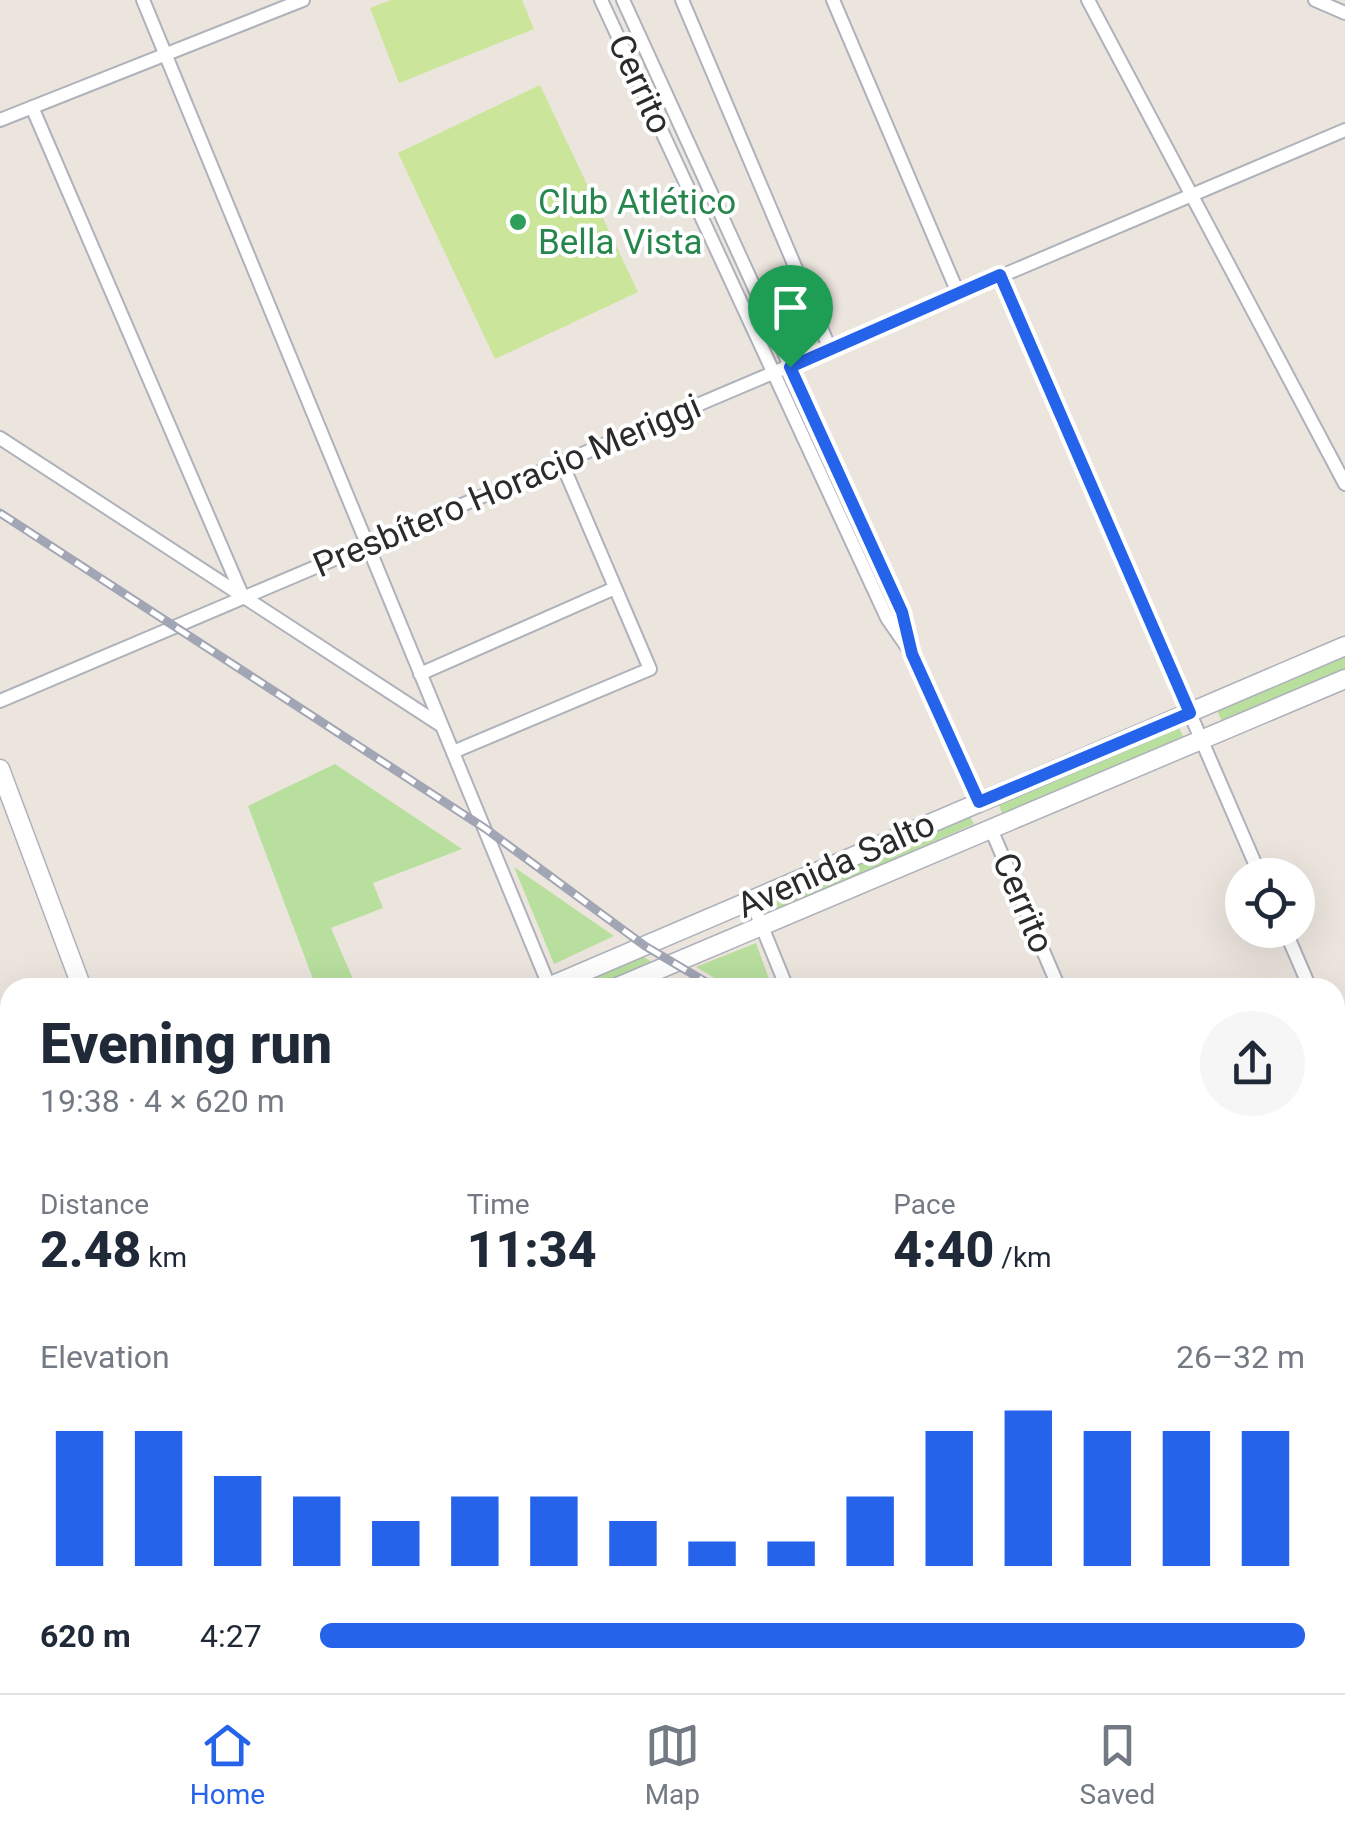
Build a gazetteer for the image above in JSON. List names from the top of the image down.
{
  "streets": {
    "street": ["Cerrito", "Presbítero Horacio Meriggi", "Avenida Salto"]
  },
  "crossings": [
    ["Cerrito", "Presbítero Horacio Meriggi"],
    ["Cerrito", "Avenida Salto"]
  ],
  "places": ["Club Atlético Bella Vista"],
  "page": {
    "heading": ["Evening run", "19:38 · 4 × 620 m"],
    "stats": [
      ["Distance", "2.48 km"],
      ["Time", "11:34"],
      ["Pace", "4:40 /km"]
    ],
    "chart": ["Elevation", "26–32 m"],
    "list": [
      {
        "name": "620 m",
        "note": "4:27"
      }
    ],
    "tabs": ["Home", "Map", "Saved"]
  }
}
